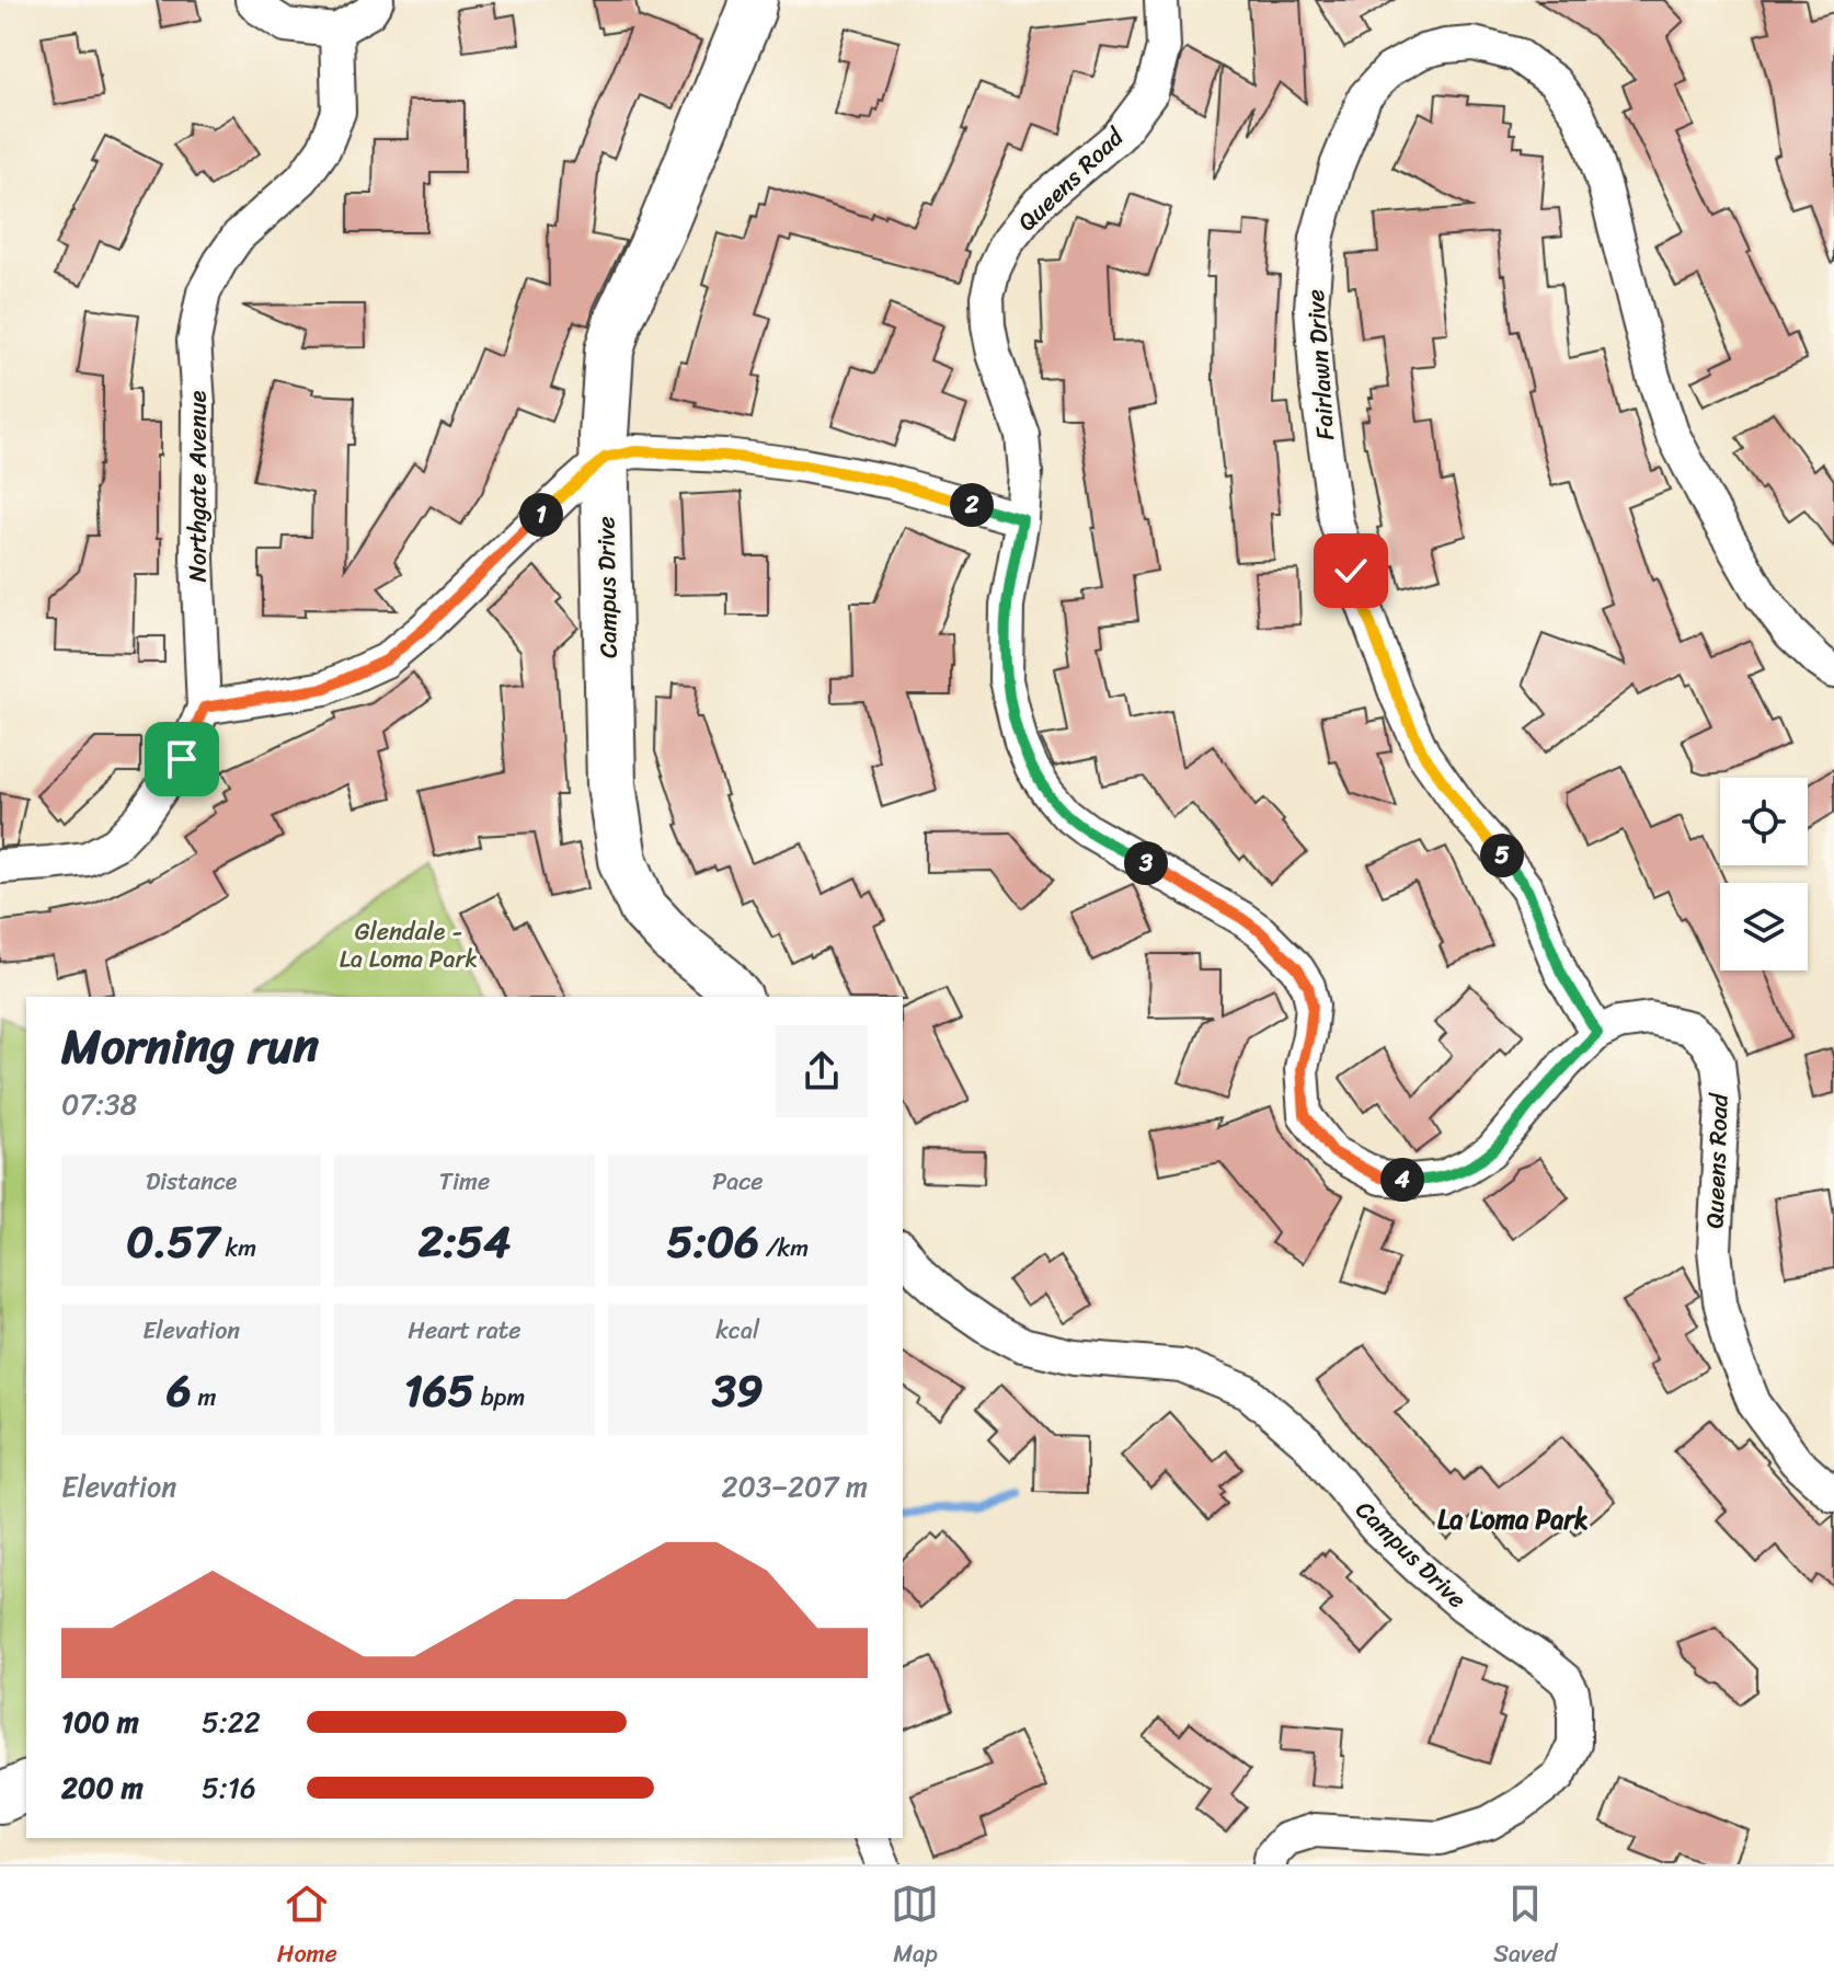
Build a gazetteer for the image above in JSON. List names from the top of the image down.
{
  "streets": {
    "street": [
      "Queens Road",
      "Fairlawn Drive",
      "Northgate Avenue",
      "Campus Drive"
    ]
  },
  "crossings": [
    ["Queens Road", "Fairlawn Drive"]
  ],
  "districts": ["La Loma Park"],
  "parks": ["Glendale - La Loma Park"],
  "page": {
    "pins": [
      "2",
      "1",
      "5",
      "3",
      "4"
    ],
    "heading": ["Morning run", "07:38"],
    "stats": [
      ["Distance", "0.57 km"],
      ["Time", "2:54"],
      ["Pace", "5:06 /km"],
      ["Elevation", "6 m"],
      ["Heart rate", "165 bpm"],
      ["kcal", "39"]
    ],
    "chart": ["Elevation", "203–207 m"],
    "list": [
      {
        "name": "100 m",
        "note": "5:22"
      },
      {
        "name": "200 m",
        "note": "5:16"
      }
    ],
    "tabs": ["Home", "Map", "Saved"]
  }
}
